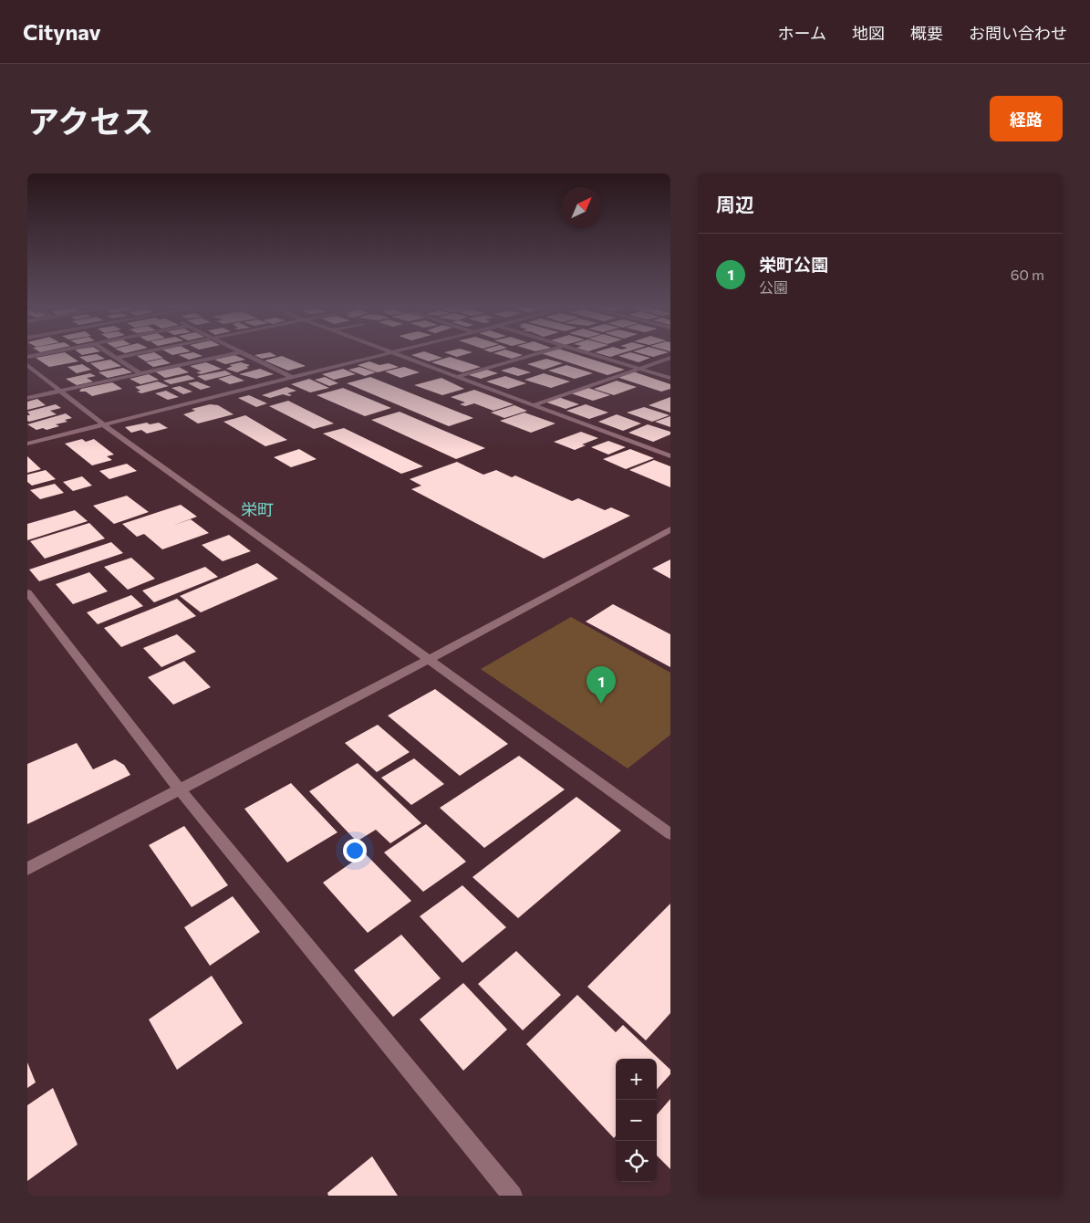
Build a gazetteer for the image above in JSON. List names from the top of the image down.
{
  "districts": ["栄町"],
  "north": "top right",
  "page": {
    "header": "Citynav",
    "nav": [
      "ホーム",
      "地図",
      "概要",
      "お問い合わせ"
    ],
    "title": "アクセス",
    "buttons": "経路",
    "heading": "周辺",
    "list": [
      {
        "mark": "1",
        "name": "栄町公園",
        "note": "公園",
        "value": "60 m"
      }
    ],
    "pins": "1",
    "map_buttons": ["+", "−"]
  }
}
